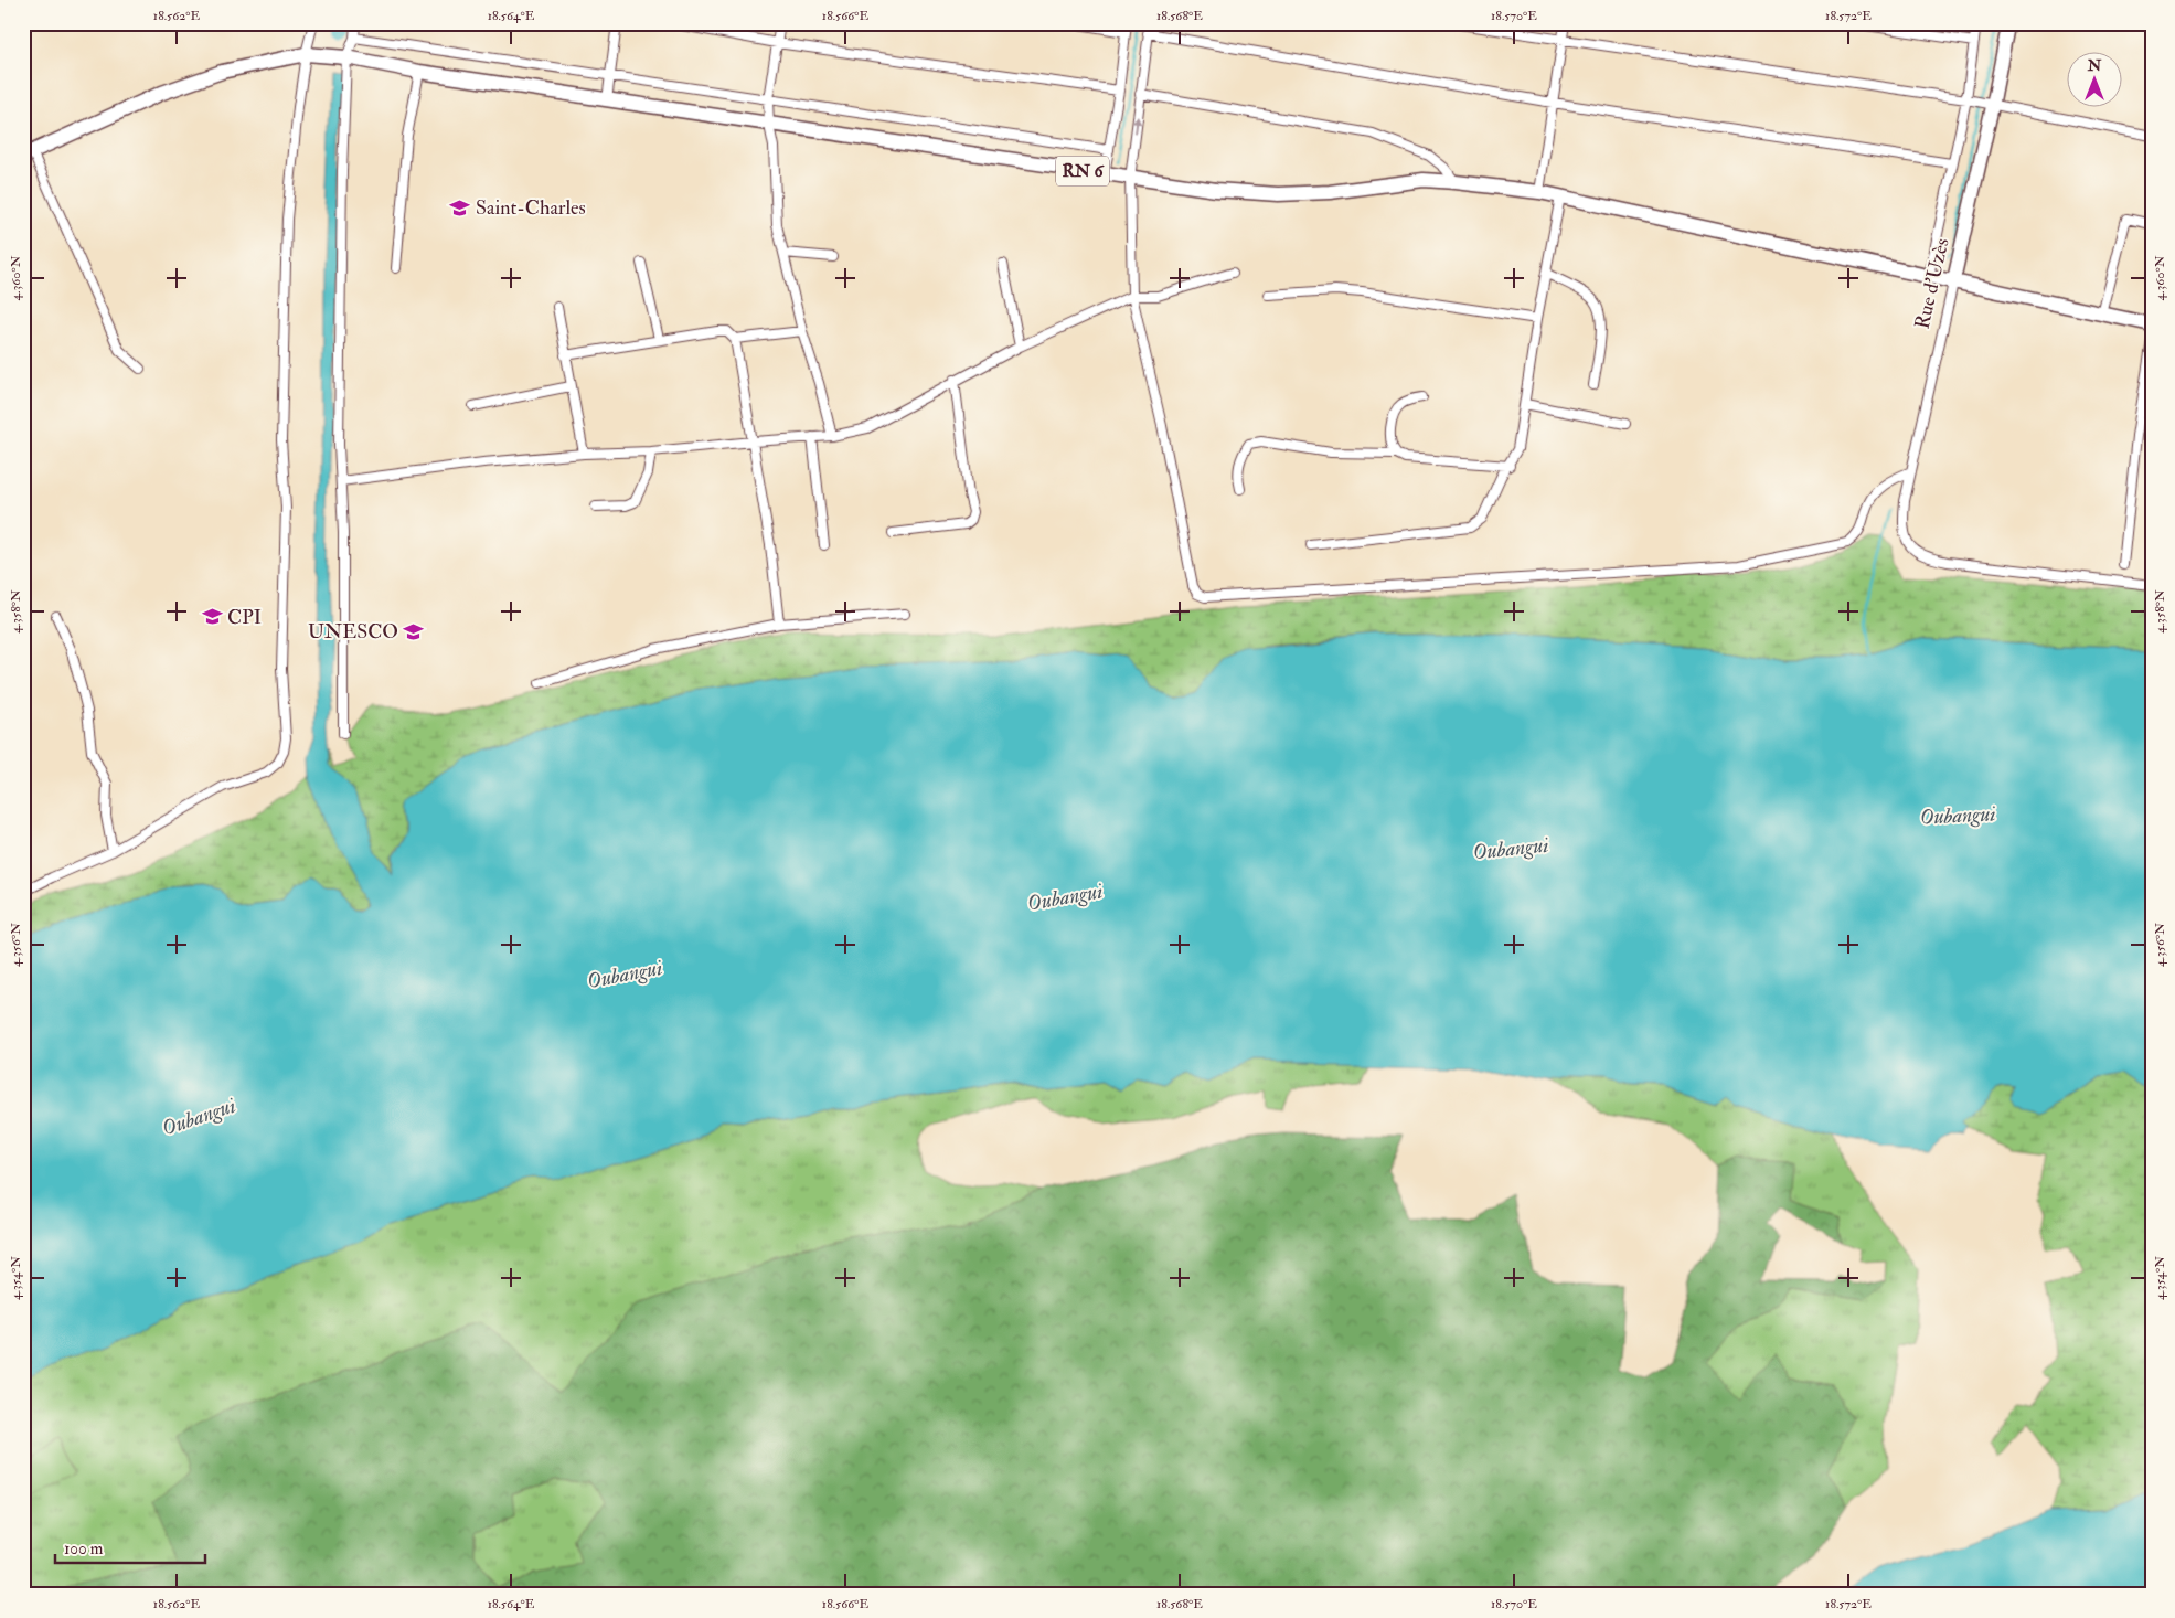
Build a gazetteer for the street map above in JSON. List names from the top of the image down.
{
  "streets": {
    "main road": ["RN 6"],
    "street": ["Rue d'Uzès"]
  },
  "crossings": [
    ["RN 6", "Rue d'Uzès"]
  ],
  "water": ["Oubangui"],
  "places": {
    "school or university": ["Saint-Charles", "CPI", "UNESCO"]
  },
  "scale_bar": "100 m",
  "north": "top",
  "coordinates": [
    "18.562°E",
    "18.564°E",
    "18.566°E",
    "18.568°E",
    "18.570°E",
    "18.572°E",
    "4.360°N",
    "4.358°N",
    "4.356°N",
    "4.354°N"
  ]
}
